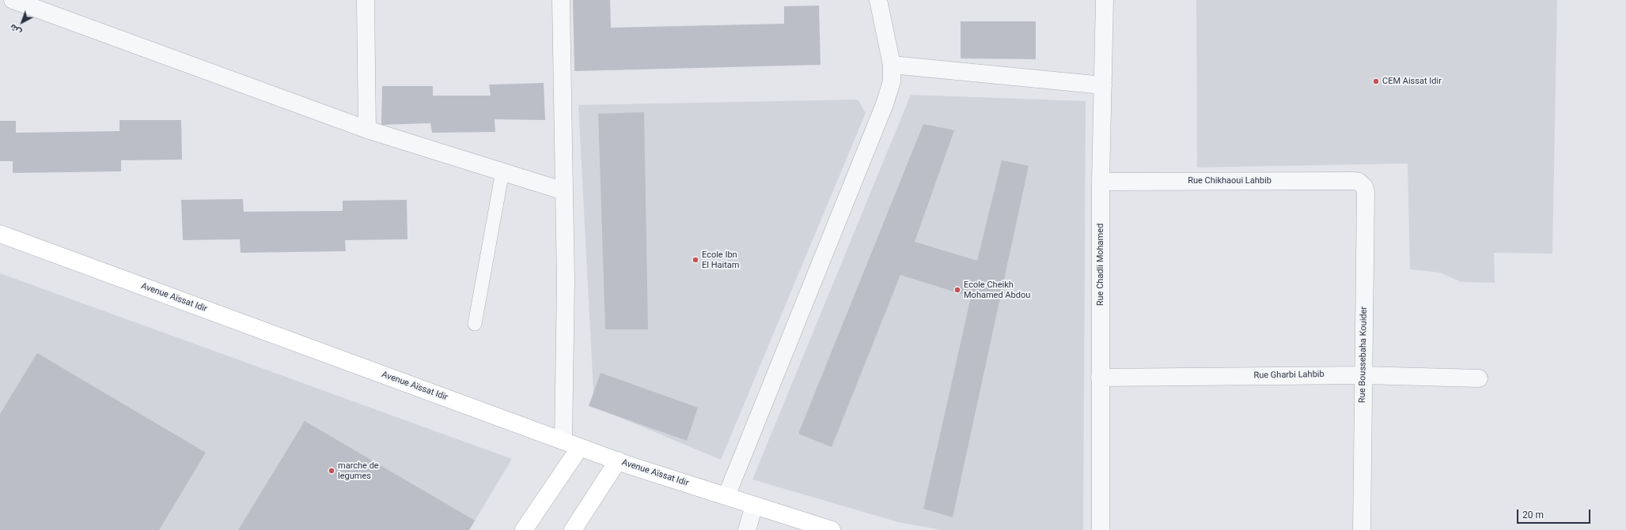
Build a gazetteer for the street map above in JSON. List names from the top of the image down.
{
  "streets": {
    "main road": ["Avenue Aïssat Idir"],
    "street": [
      "Rue Chikhaoui Lahbib",
      "Rue Chadli Mohamed",
      "Rue Boussebaha Kouider",
      "Rue Gharbi Lahbib"
    ]
  },
  "crossings": [
    ["Rue Chikhaoui Lahbib", "Rue Chadli Mohamed"],
    ["Rue Chikhaoui Lahbib", "Rue Boussebaha Kouider"],
    ["Rue Chadli Mohamed", "Rue Gharbi Lahbib"],
    ["Rue Boussebaha Kouider", "Rue Gharbi Lahbib"]
  ],
  "places": [
    "CEM Aissat Idir",
    "Ecole Ibn El Haitam",
    "Ecole Cheikh Mohamed Abdou",
    "marche de legumes"
  ],
  "scale_bar": "20 m",
  "north": "bottom left"
}
